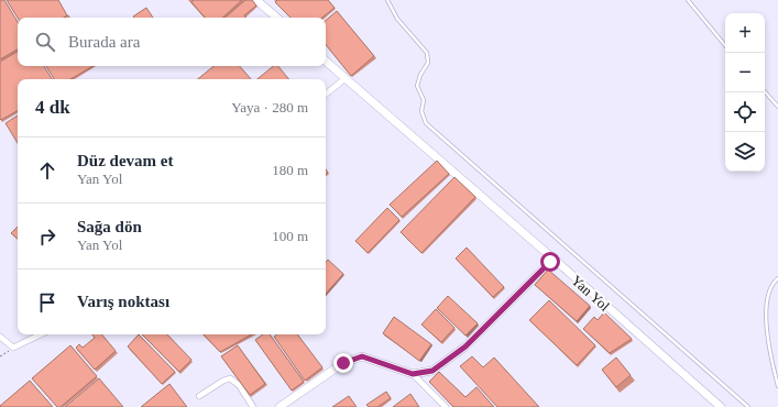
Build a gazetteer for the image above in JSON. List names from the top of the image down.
{
  "streets": {
    "street": ["Yan Yol"]
  },
  "page": {
    "map_buttons": ["+", "−"],
    "search": "Burada ara",
    "heading": ["4 dk", "Yaya · 280 m"],
    "list": [
      ["Düz devam et", "Yan Yol", "180 m"],
      ["Sağa dön", "Yan Yol", "100 m"],
      "Varış noktası"
    ]
  }
}
